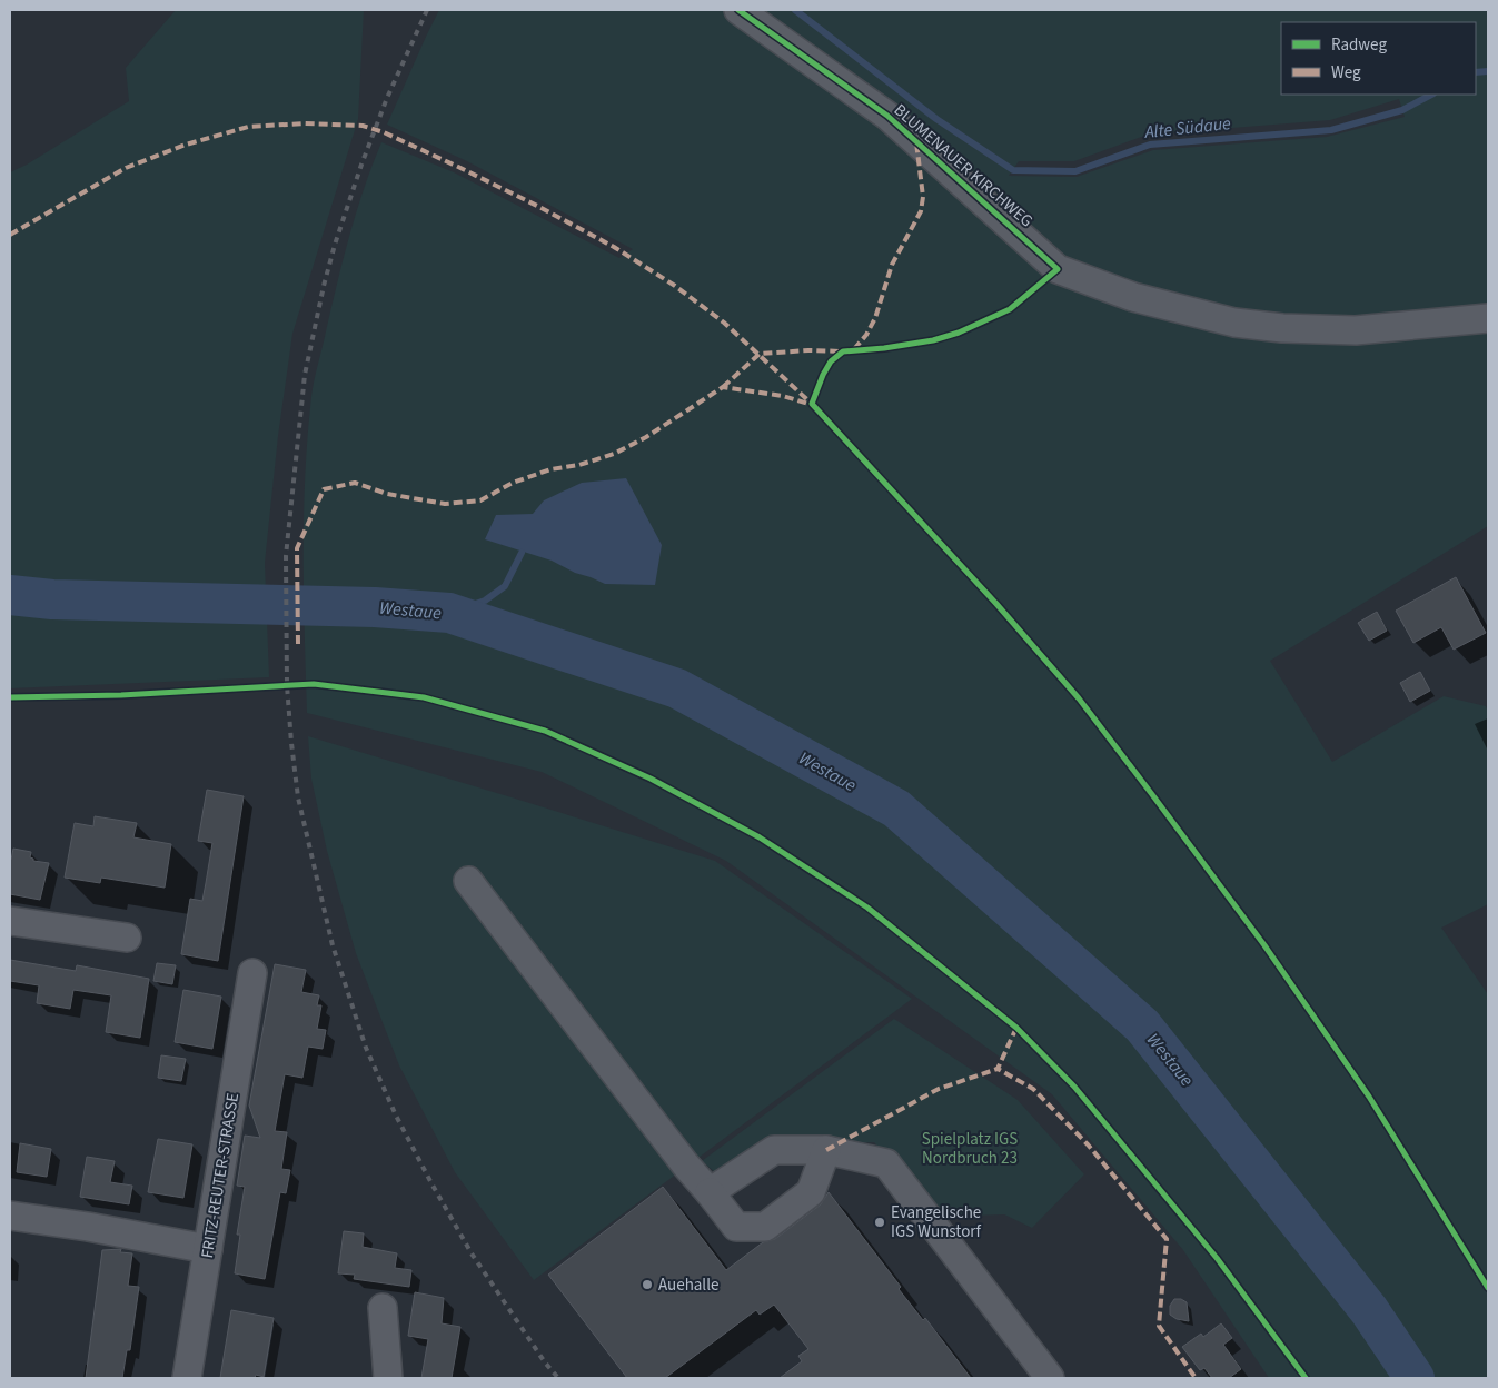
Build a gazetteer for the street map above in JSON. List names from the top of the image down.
{
  "streets": {
    "street": ["BLUMENAUER KIRCHWEG", "FRITZ-REUTER-STRASSE"]
  },
  "water": ["Alte Südaue", "Westaue"],
  "parks": ["Spielplatz IGS Nordbruch 23"],
  "places": ["Evangelische IGS Wunstorf", "Auehalle"],
  "legend": ["Radweg", "Weg"]
}
